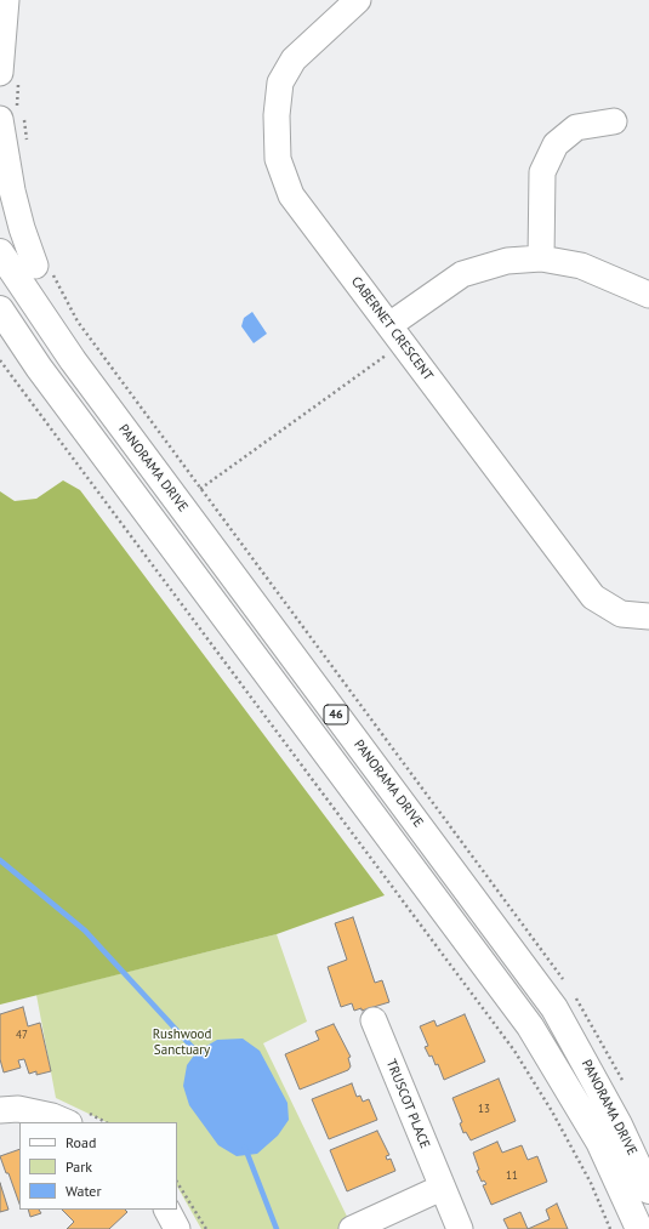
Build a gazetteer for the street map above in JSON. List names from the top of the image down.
{
  "streets": {
    "main road": ["PANORAMA DRIVE", "46"],
    "street": ["CABERNET CRESCENT", "TRUSCOT PLACE"]
  },
  "parks": ["Rushwood Sanctuary"],
  "house_numbers": ["47", "13", "11"],
  "legend": ["Road", "Park", "Water"]
}
